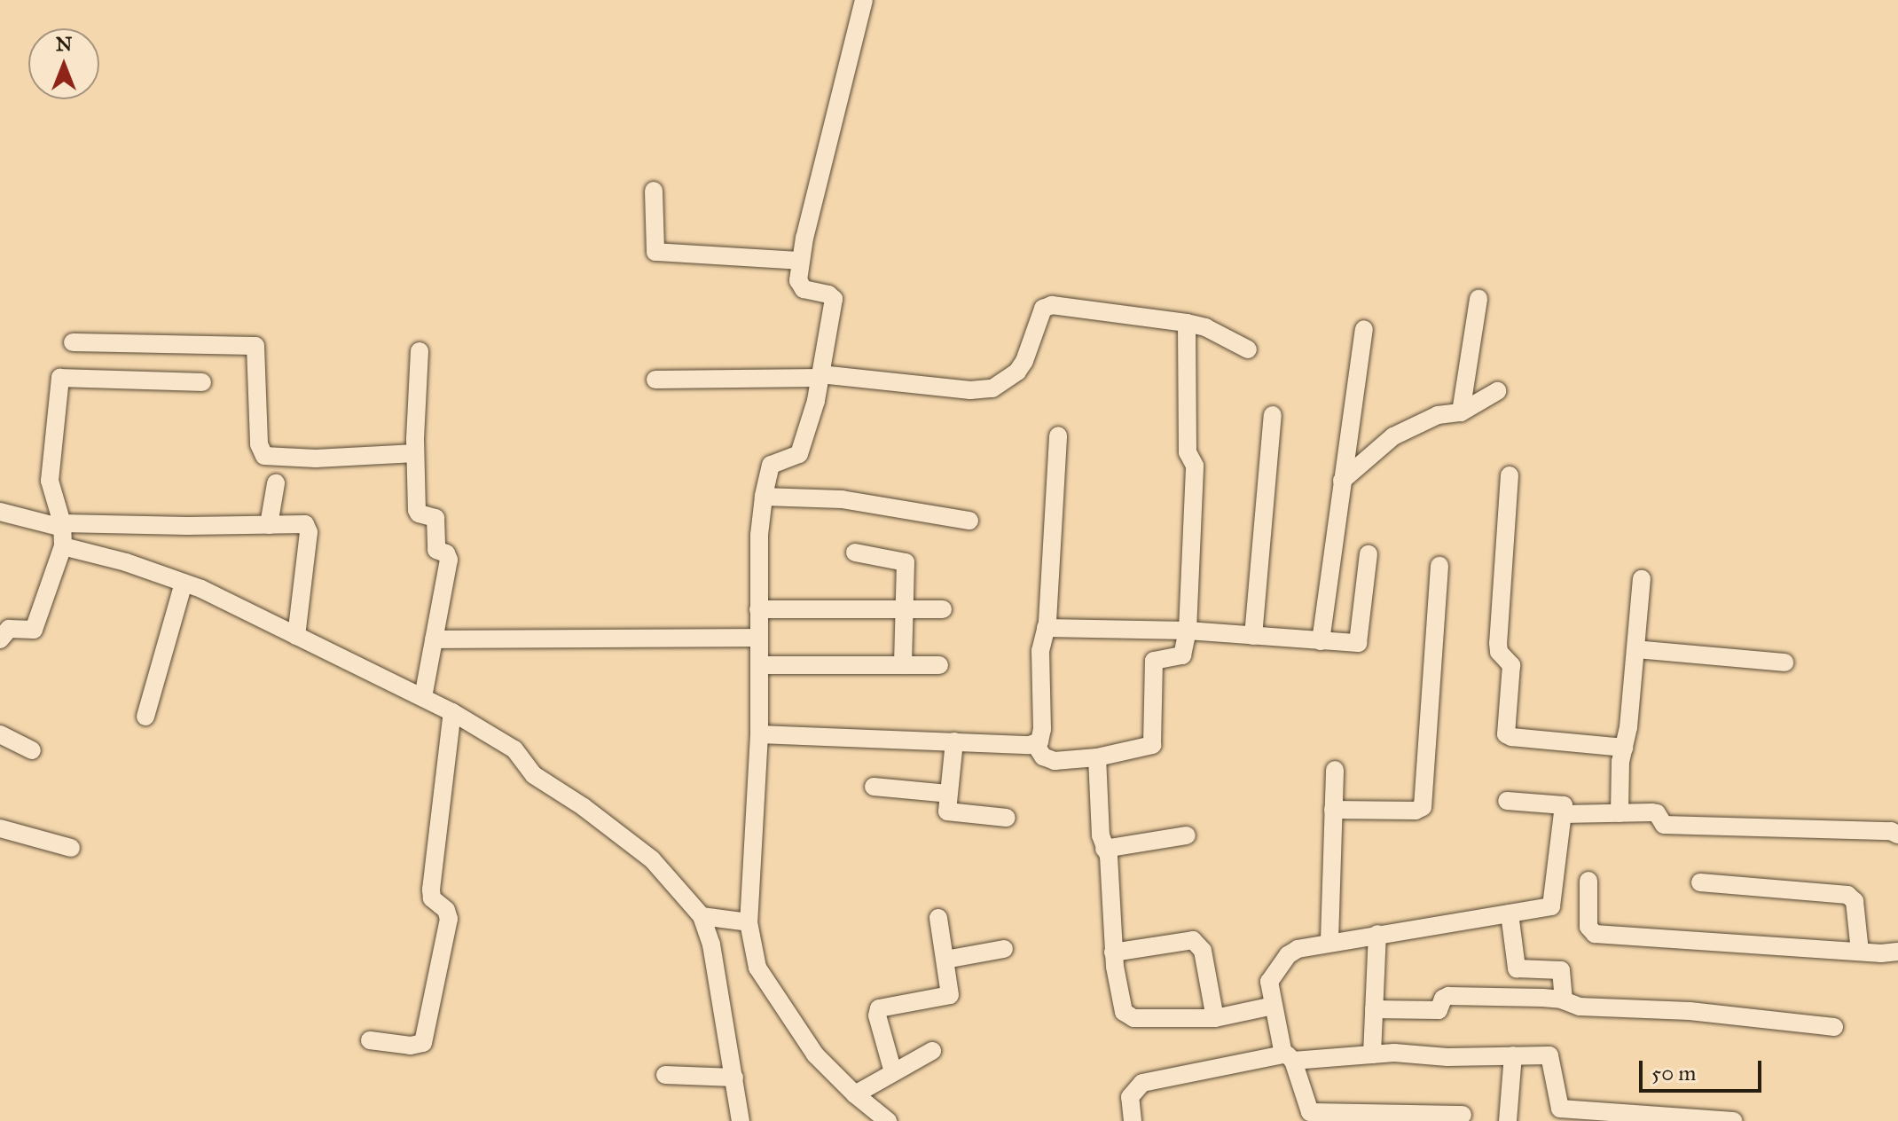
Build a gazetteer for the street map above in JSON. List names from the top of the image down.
{
  "scale_bar": "50 m",
  "north": "top"
}
